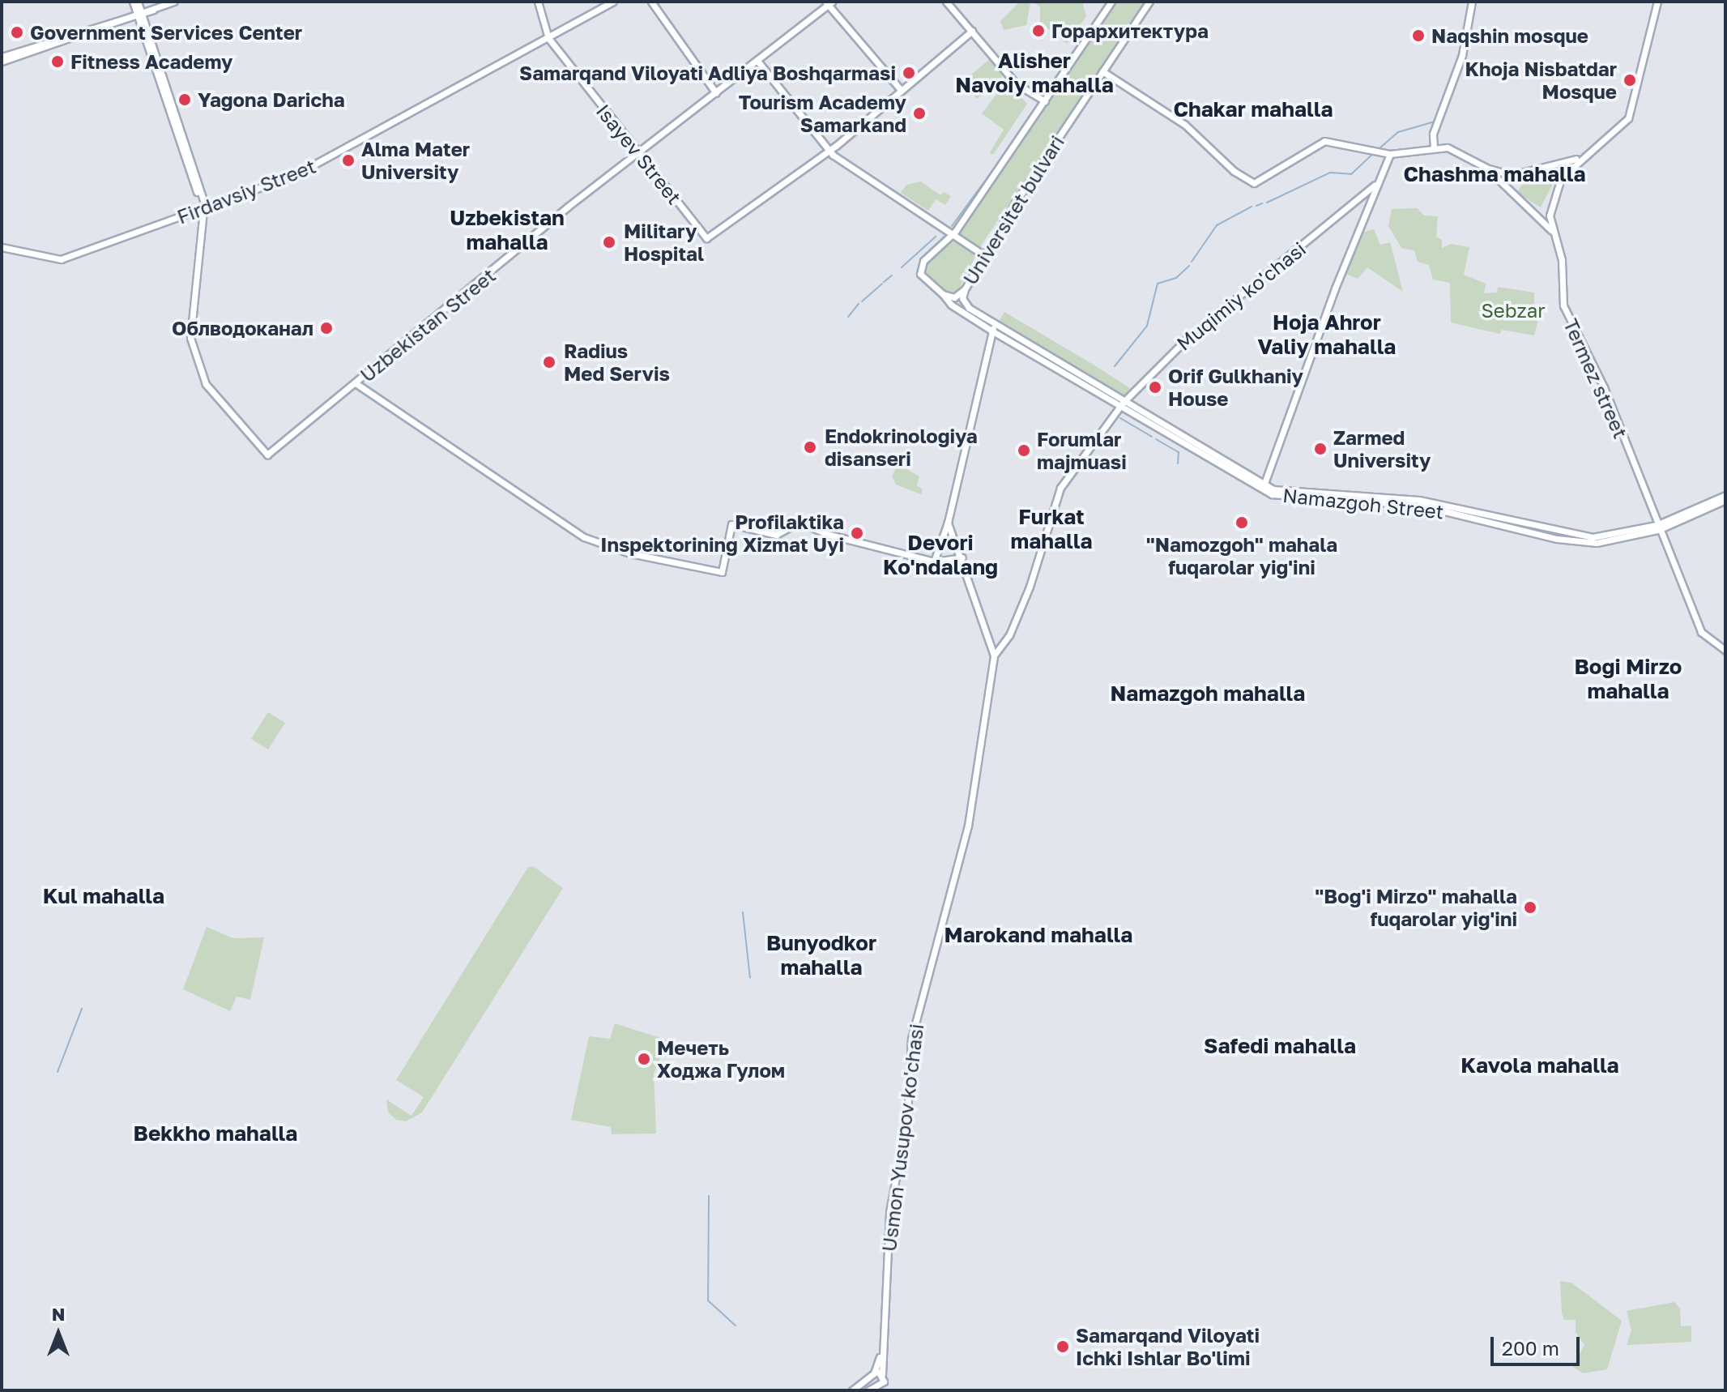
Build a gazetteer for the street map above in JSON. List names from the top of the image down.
{
  "streets": {
    "main road": [
      "Isayev Street",
      "Firdavsiy Street",
      "Universitet bulvari",
      "Muqimiy ko'chasi",
      "Uzbekistan Street",
      "Termez street",
      "Namazgoh Street",
      "Usmon Yusupov ko'chasi"
    ]
  },
  "crossings": [
    ["Isayev Street", "Firdavsiy Street"],
    ["Isayev Street", "Uzbekistan Street"],
    ["Firdavsiy Street", "Uzbekistan Street"],
    ["Muqimiy ko'chasi", "Namazgoh Street"],
    ["Muqimiy ko'chasi", "Usmon Yusupov ko'chasi"],
    ["Termez street", "Namazgoh Street"]
  ],
  "districts": [
    "Alisher Navoiy mahalla",
    "Chakar mahalla",
    "Chashma mahalla",
    "Uzbekistan mahalla",
    "Hoja Ahror Valiy mahalla",
    "Furkat mahalla",
    "Devori Ko'ndalang",
    "Bogi Mirzo mahalla",
    "Namazgoh mahalla",
    "Kul mahalla",
    "Marokand mahalla",
    "Bunyodkor mahalla",
    "Safedi mahalla",
    "Kavola mahalla",
    "Bekkho mahalla"
  ],
  "parks": ["Sebzar"],
  "places": [
    "Горархитектура",
    "Government Services Center",
    "Naqshin mosque",
    "Fitness Academy",
    "Samarqand Viloyati Adliya Boshqarmasi",
    "Khoja Nisbatdar Mosque",
    "Yagona Daricha",
    "Tourism Academy Samarkand",
    "Alma Mater University",
    "Military Hospital",
    "Облводоканал",
    "Radius Med Servis",
    "Orif Gulkhaniy House",
    "Endokrinologiya disanseri",
    "Zarmed University",
    "Forumlar majmuasi",
    "\"Namozgoh\" mahala fuqarolar yig'ini",
    "Profilaktika Inspektorining Xizmat Uyi",
    "\"Bog'i Mirzo\" mahalla fuqarolar yig'ini",
    "Мечеть Ходжа Гулом",
    "Samarqand Viloyati Ichki Ishlar Bo'limi"
  ],
  "scale_bar": "200 m",
  "north": "top"
}
